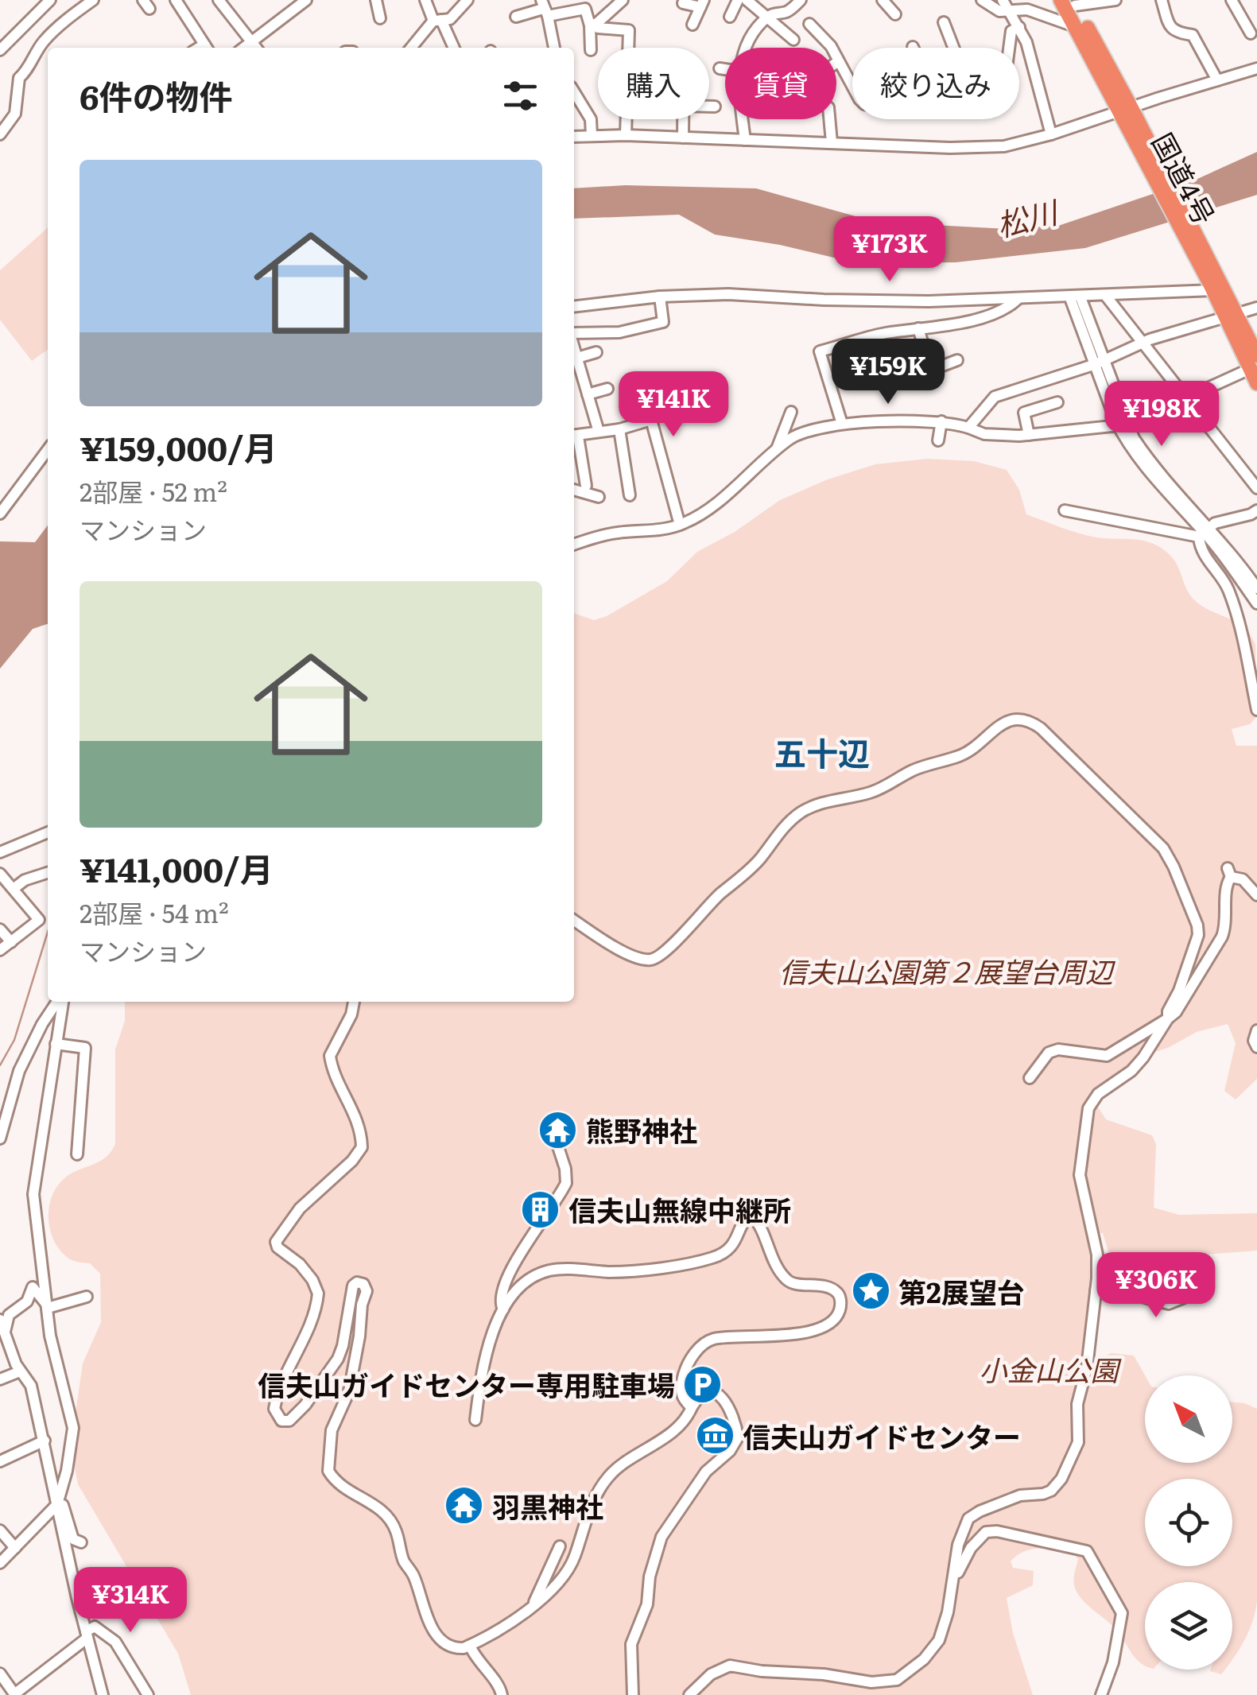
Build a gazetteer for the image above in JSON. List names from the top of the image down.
{
  "streets": {
    "highway": ["国道4号"]
  },
  "districts": ["五十辺"],
  "water": ["松川"],
  "parks": ["信夫山公園第２展望台周辺", "小金山公園"],
  "places": {
    "temple": ["熊野神社", "羽黒神社"],
    "building": ["信夫山無線中継所"],
    "place": ["第2展望台"],
    "parking": ["信夫山ガイドセンター専用駐車場"],
    "museum": ["信夫山ガイドセンター"]
  },
  "north": "top left",
  "page": {
    "chip": ["購入", "賃貸", "絞り込み"],
    "heading": "6件の物件",
    "list": [
      {
        "name": "¥159,000/月",
        "note": "2部屋 · 52 m² · マンション"
      },
      {
        "name": "¥141,000/月",
        "note": "2部屋 · 54 m² · マンション"
      }
    ],
    "price": [
      "¥173K",
      "¥159K",
      "¥141K",
      "¥198K",
      "¥306K",
      "¥314K"
    ]
  }
}
